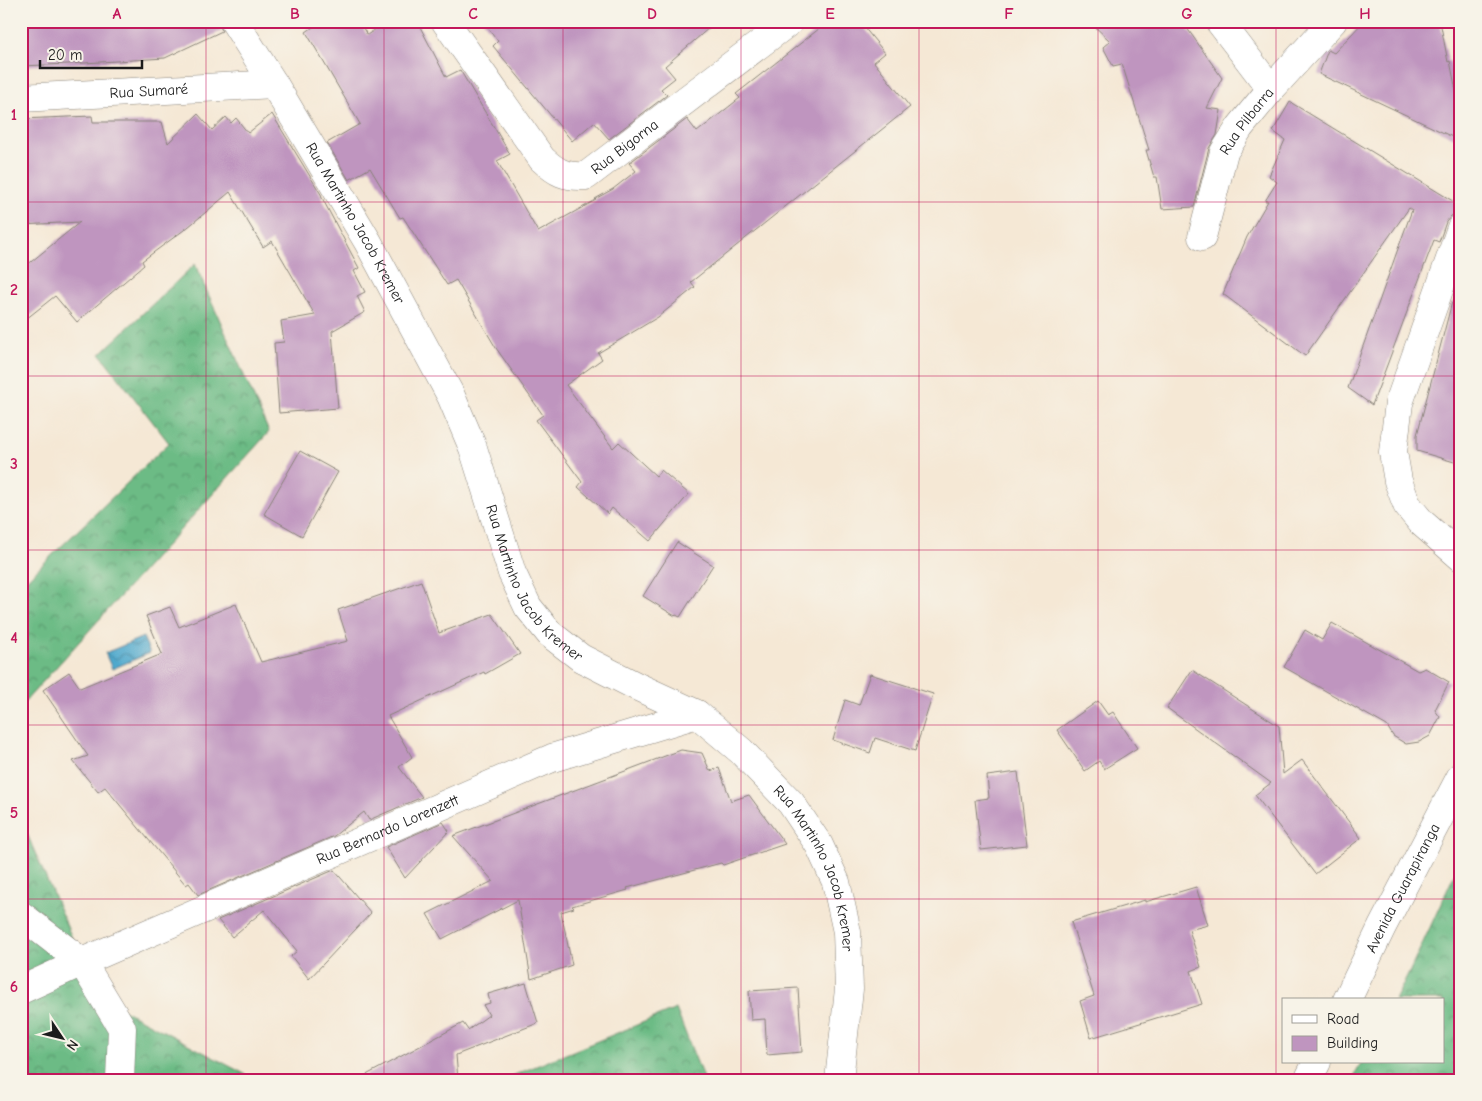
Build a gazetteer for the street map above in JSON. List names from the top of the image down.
{
  "streets": {
    "street": [
      "Rua Sumaré",
      "Rua Pilbarra",
      "Rua Bigorna",
      "Rua Martinho Jacob Kremer",
      "Rua Bernardo Lorenzett",
      "Avenida Guarapiranga"
    ]
  },
  "crossings": [
    ["Rua Sumaré", "Rua Martinho Jacob Kremer"],
    ["Rua Martinho Jacob Kremer", "Rua Bernardo Lorenzett"]
  ],
  "legend": ["Road", "Building"],
  "scale_bar": "20 m",
  "north": "bottom right",
  "grid": {
    "columns": [
      "A",
      "B",
      "C",
      "D",
      "E",
      "F",
      "G",
      "H"
    ],
    "rows": [
      "1",
      "2",
      "3",
      "4",
      "5",
      "6"
    ]
  }
}
